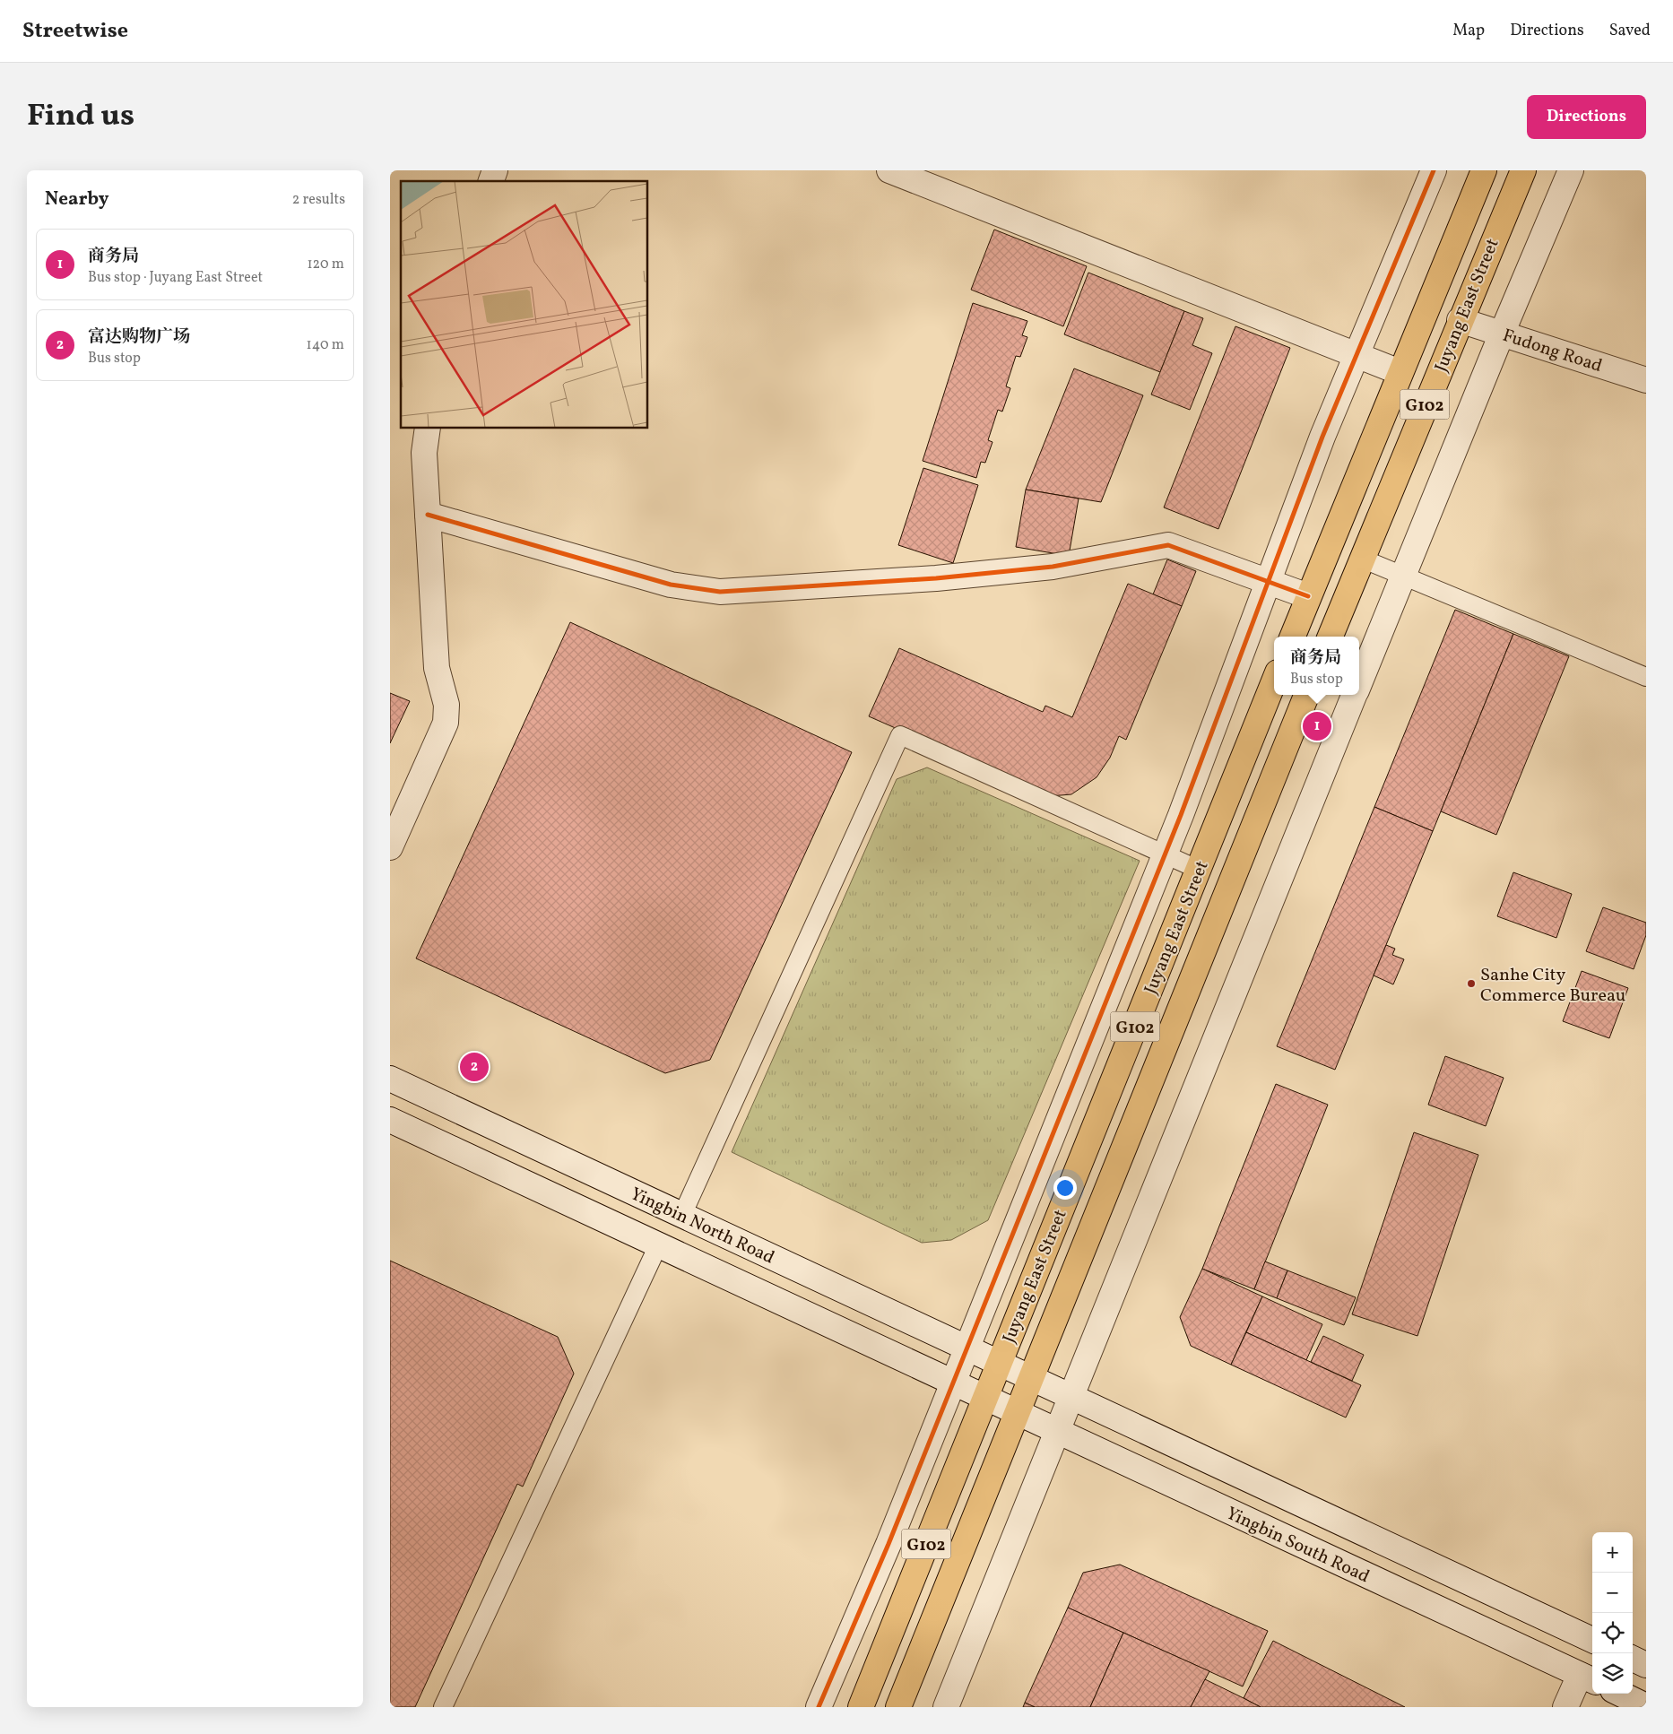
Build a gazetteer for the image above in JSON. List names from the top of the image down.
{
  "streets": {
    "highway": ["Juyang East Street", "G102"],
    "street": ["Fudong Road", "Yingbin North Road", "Yingbin South Road"]
  },
  "crossings": [
    ["Juyang East Street", "Fudong Road"],
    ["Juyang East Street", "G102"],
    ["Juyang East Street", "Yingbin North Road"],
    ["Juyang East Street", "Yingbin South Road"],
    ["G102", "Yingbin North Road"],
    ["G102", "Yingbin South Road"],
    ["Yingbin North Road", "Yingbin South Road"]
  ],
  "places": ["Sanhe City Commerce Bureau"],
  "page": {
    "header": "Streetwise",
    "nav": ["Map", "Directions", "Saved"],
    "title": "Find us",
    "buttons": "Directions",
    "heading": ["Nearby", "2 results"],
    "list": [
      {
        "mark": "1",
        "name": "商务局",
        "note": "Bus stop · Juyang East Street",
        "value": "120 m"
      },
      {
        "mark": "2",
        "name": "富达购物广场",
        "note": "Bus stop",
        "value": "140 m"
      }
    ],
    "popup": ["商务局", "Bus stop"],
    "pins": ["1", "2"],
    "map_buttons": ["+", "−"]
  }
}
